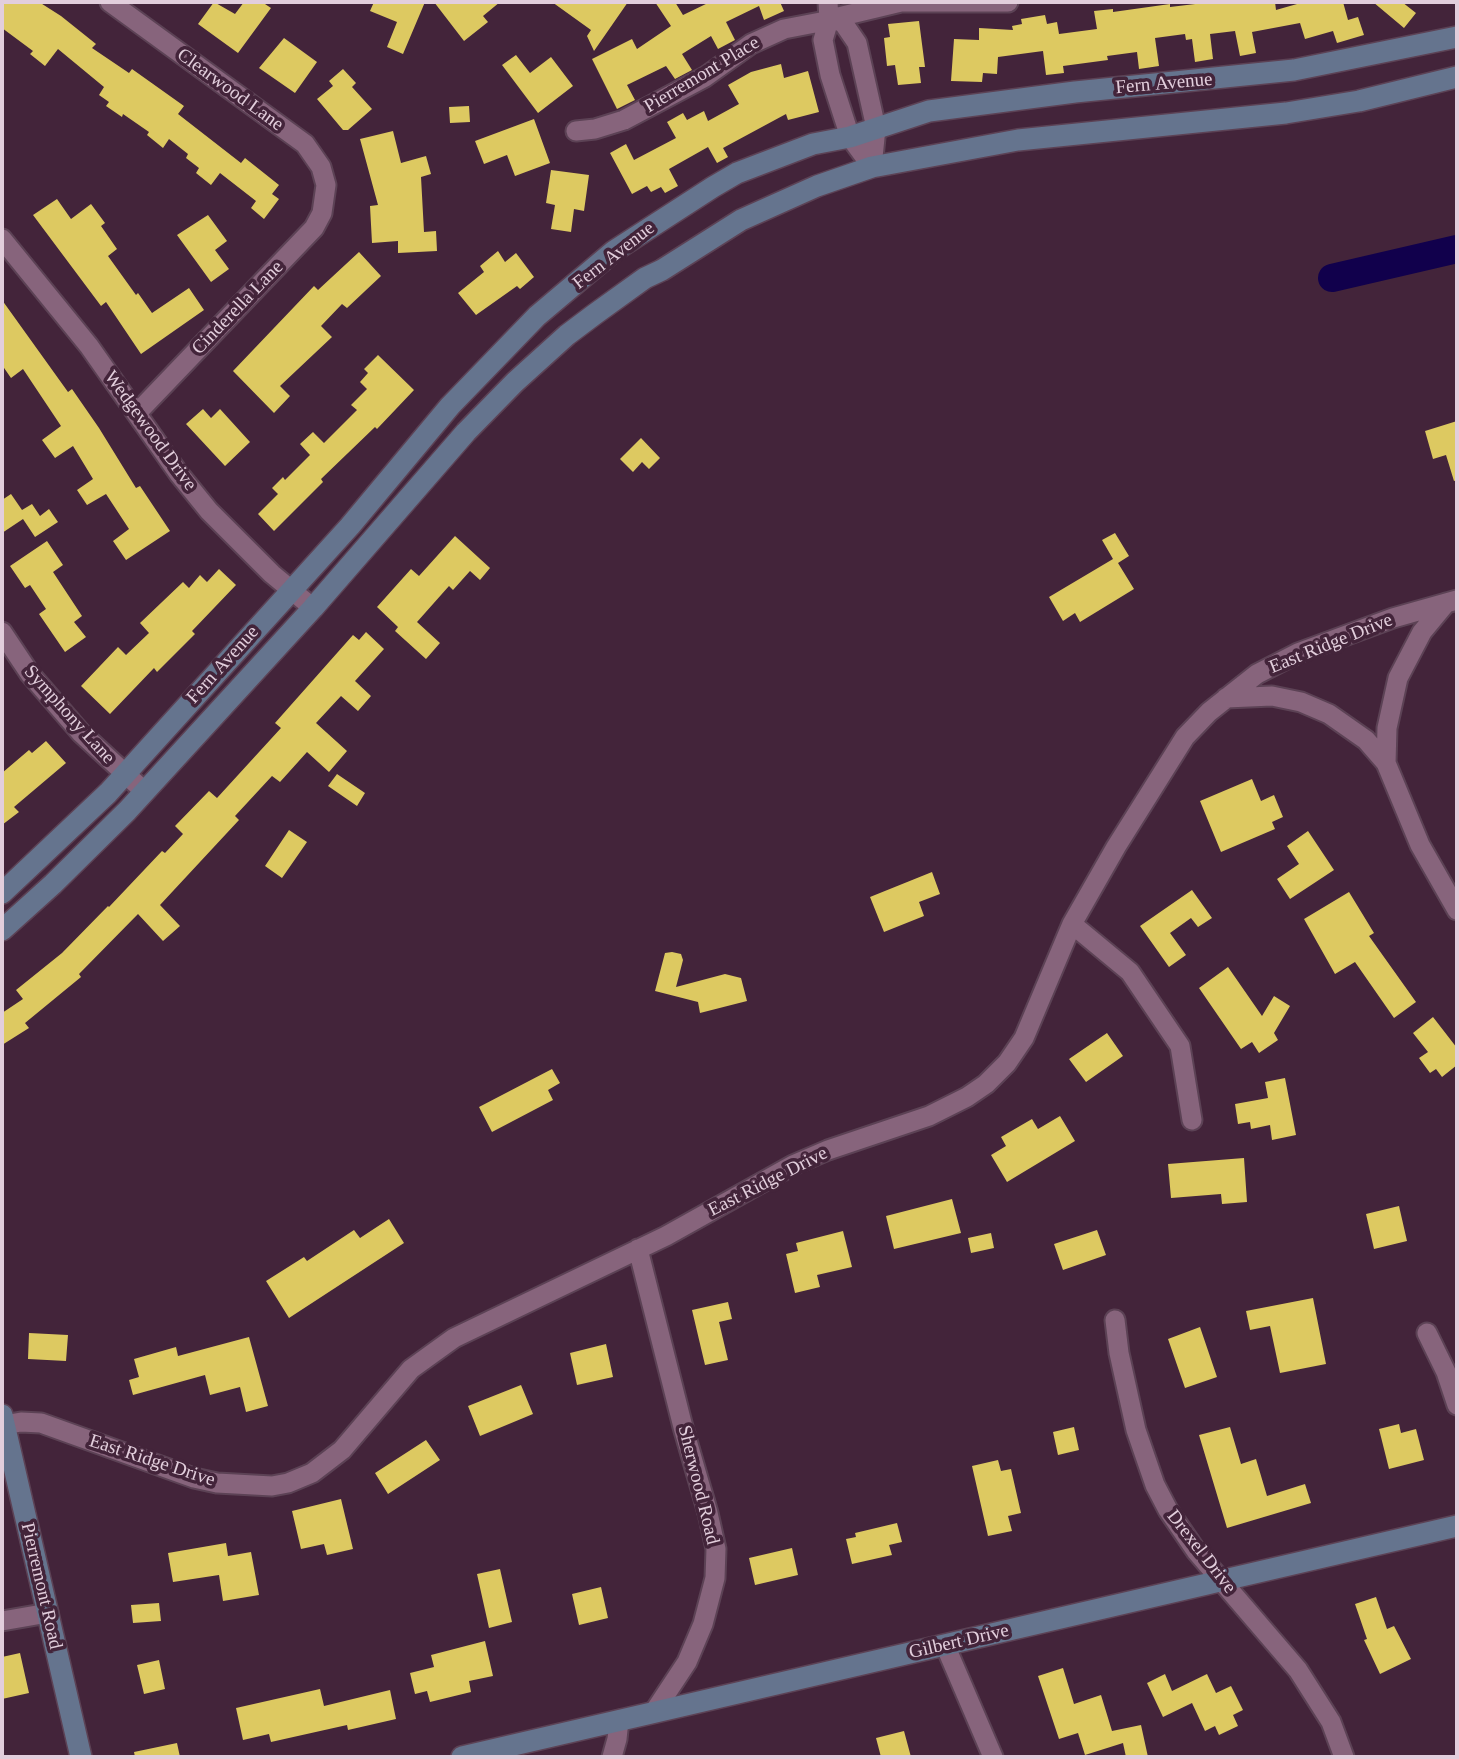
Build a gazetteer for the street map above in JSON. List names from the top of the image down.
{
  "streets": {
    "street": [
      "Pierremont Place",
      "Fern Avenue",
      "Clearwood Lane",
      "Cinderella Lane",
      "Wedgewood Drive",
      "East Ridge Drive",
      "Symphony Lane",
      "Sherwood Road",
      "Drexel Drive",
      "Pierremont Road",
      "Gilbert Drive"
    ]
  },
  "crossings": [
    ["Fern Avenue", "Wedgewood Drive"],
    ["Fern Avenue", "Symphony Lane"],
    ["Clearwood Lane", "Cinderella Lane"],
    ["Cinderella Lane", "Wedgewood Drive"],
    ["East Ridge Drive", "Sherwood Road"],
    ["East Ridge Drive", "Pierremont Road"],
    ["Sherwood Road", "Gilbert Drive"],
    ["Drexel Drive", "Gilbert Drive"]
  ]
}
